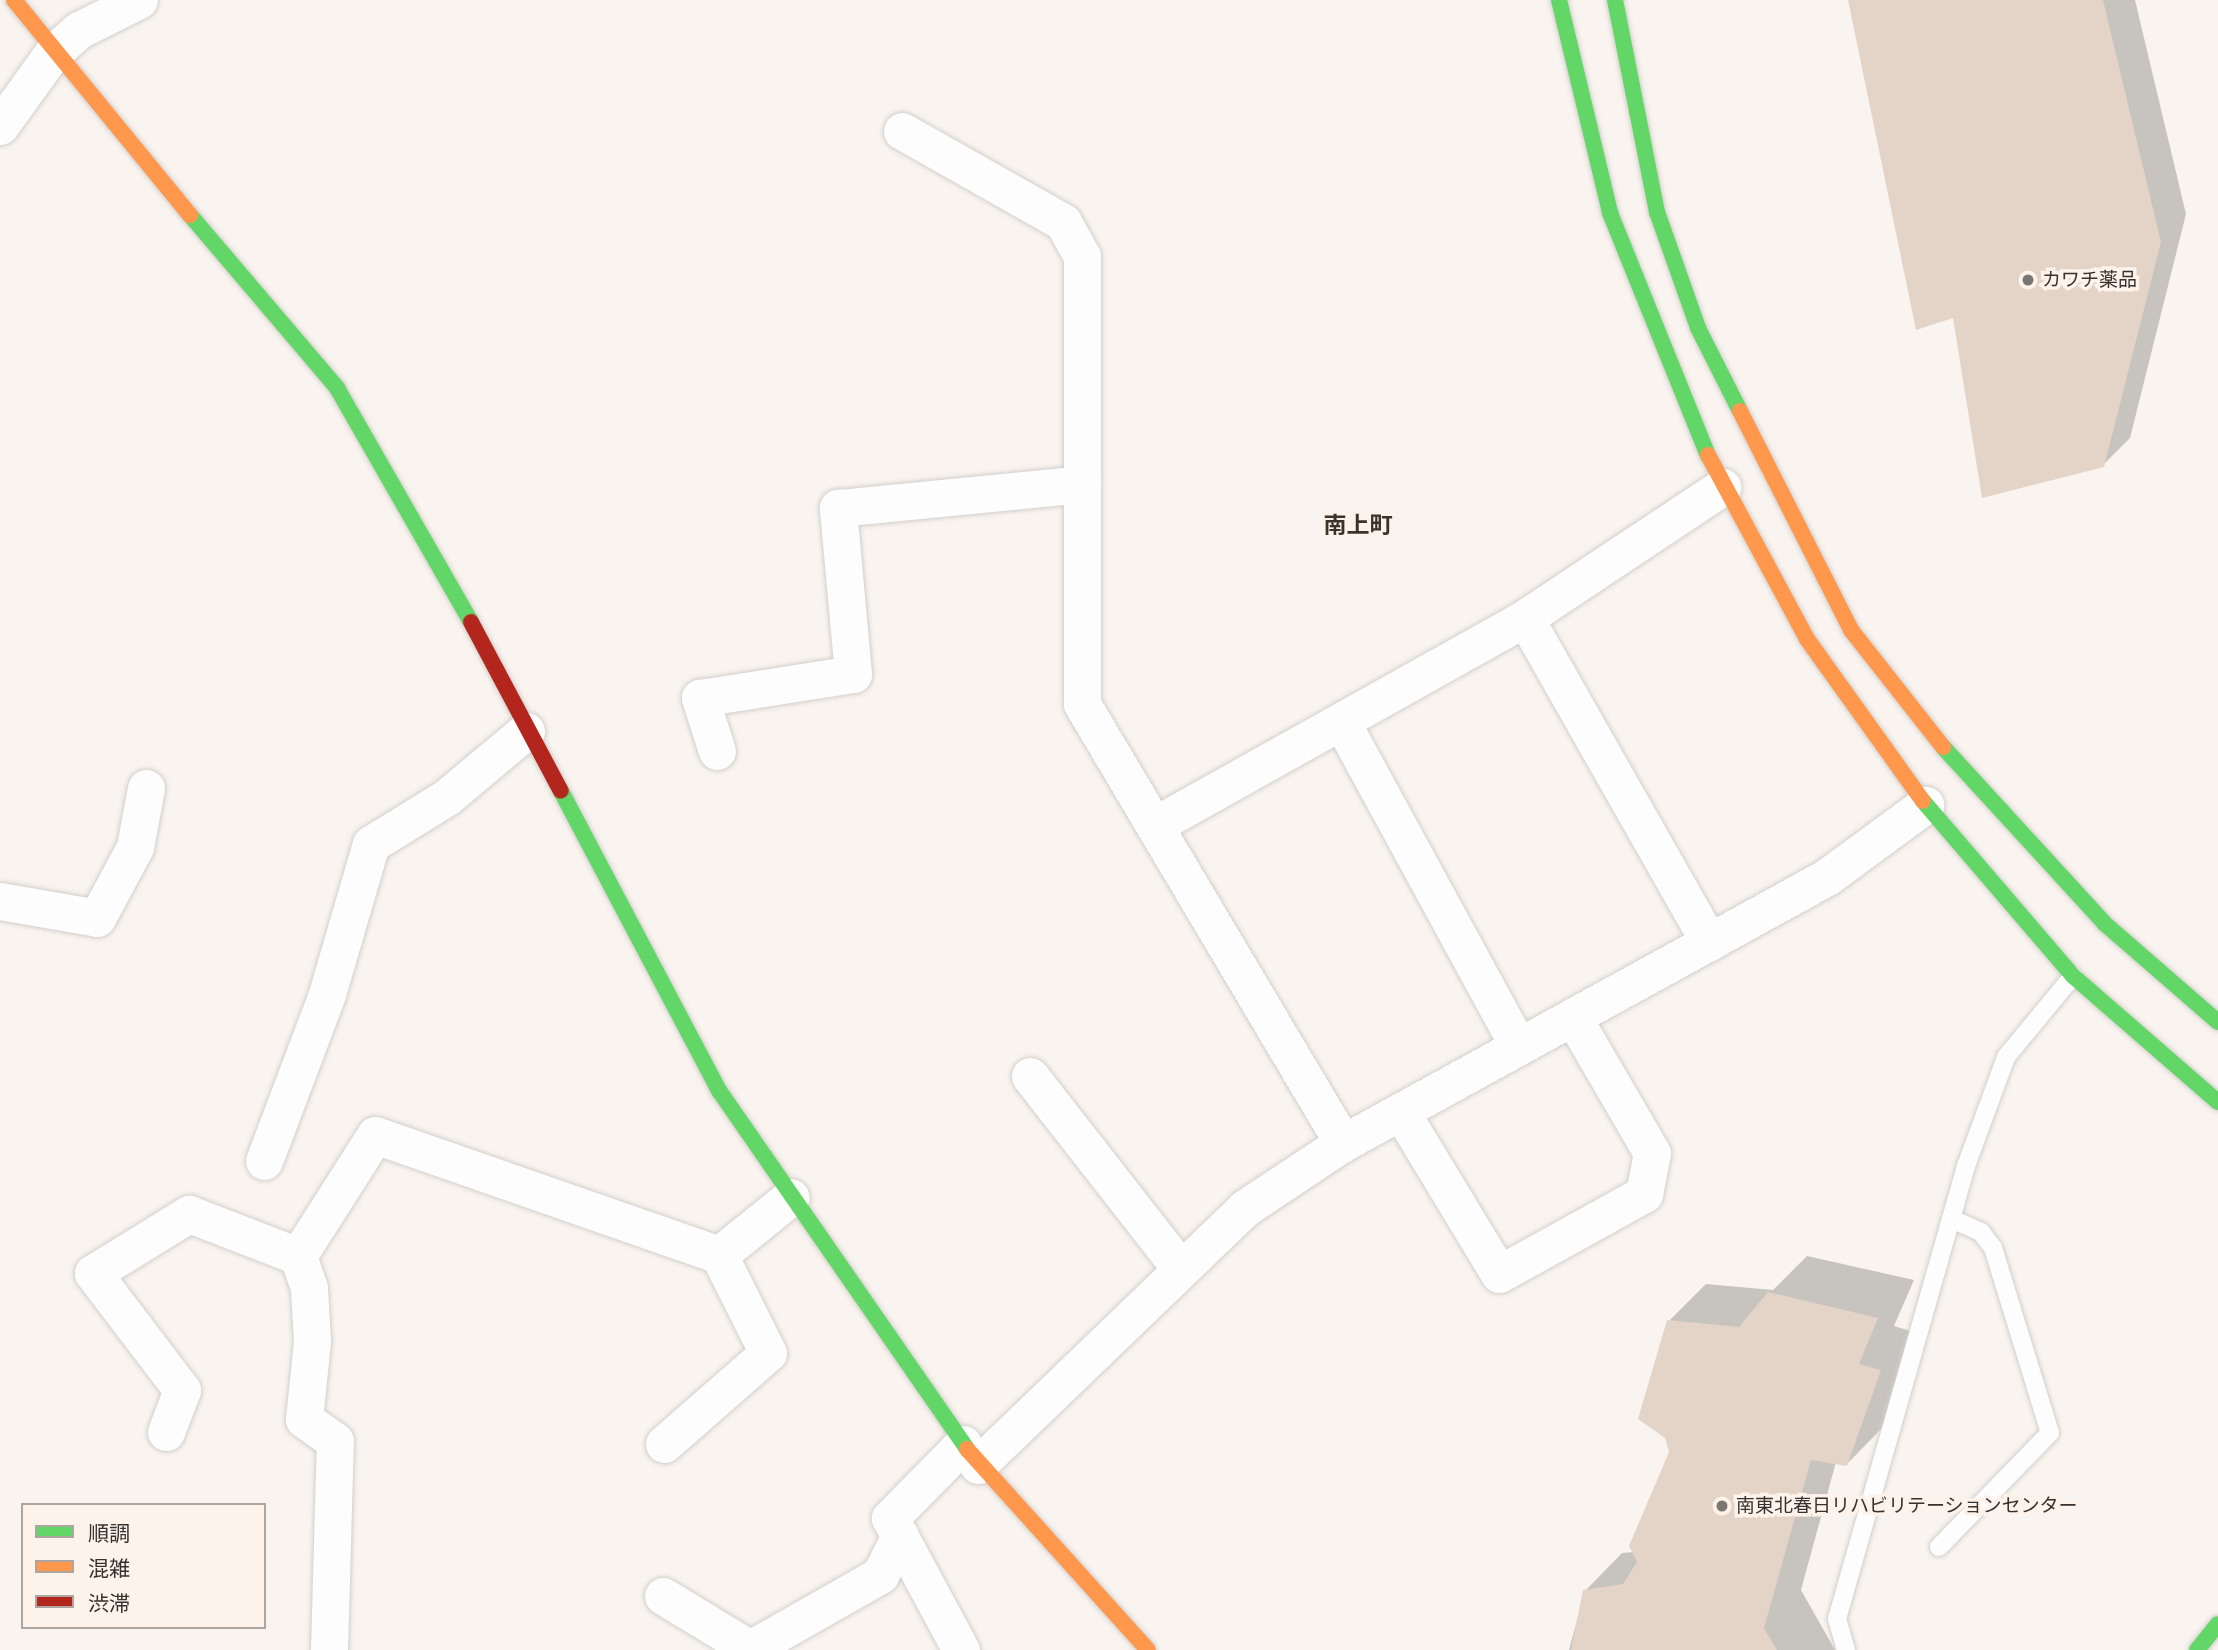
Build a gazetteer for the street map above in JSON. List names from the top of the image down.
{
  "districts": ["南上町"],
  "places": ["カワチ薬品", "南東北春日リハビリテーションセンター"],
  "legend": ["順調", "混雑", "渋滞"]
}
